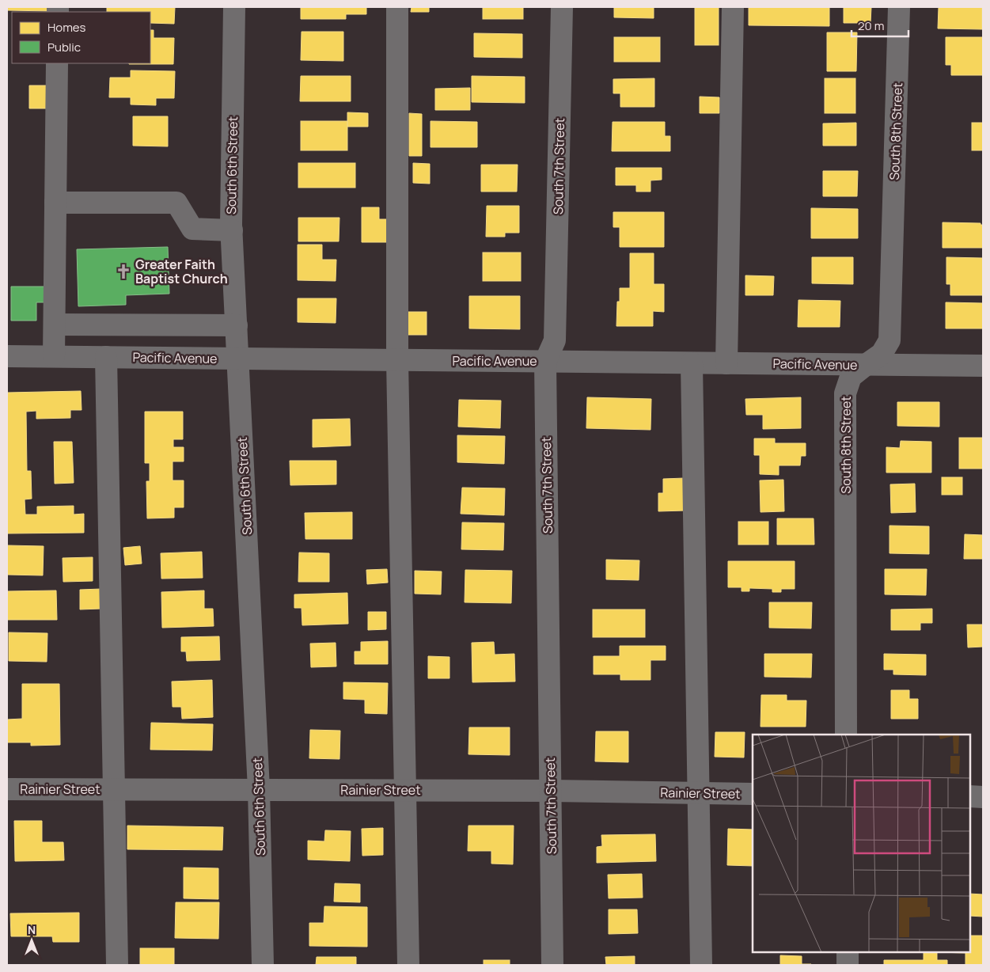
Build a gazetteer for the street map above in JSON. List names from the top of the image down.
{
  "streets": {
    "street": [
      "South 8th Street",
      "South 6th Street",
      "South 7th Street",
      "Pacific Avenue",
      "Rainier Street"
    ]
  },
  "crossings": [
    ["South 8th Street", "Pacific Avenue"],
    ["South 6th Street", "Pacific Avenue"],
    ["South 6th Street", "Rainier Street"],
    ["South 7th Street", "Pacific Avenue"],
    ["South 7th Street", "Rainier Street"]
  ],
  "places": {
    "church": ["Greater Faith Baptist Church"]
  },
  "legend": ["Homes", "Public"],
  "scale_bar": "20 m",
  "north": "top"
}
